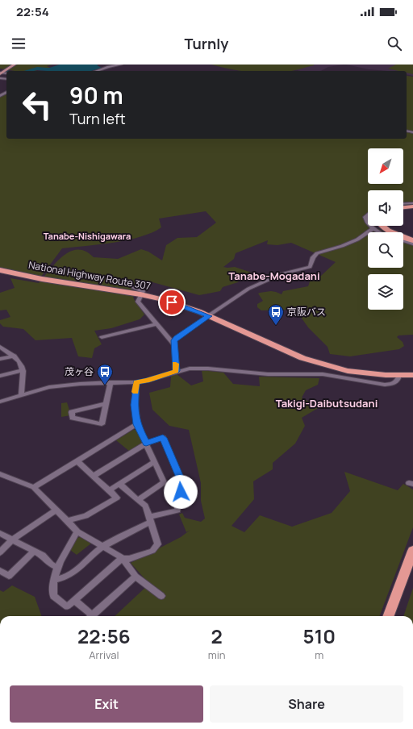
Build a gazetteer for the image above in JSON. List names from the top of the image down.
{
  "streets": {
    "highway": ["National Highway Route 307"]
  },
  "districts": ["Tanabe-Nishigawara", "Tanabe-Mogadani", "Takigi-Daibutsudani"],
  "places": {
    "bus stop": ["京阪バス", "茂ヶ谷"]
  },
  "north": "bottom left",
  "page": {
    "status": "22:54",
    "header": "Turnly",
    "turn": ["90 m", "Turn left"],
    "eta": [
      "22:56",
      "Arrival",
      "2",
      "min",
      "510",
      "m"
    ],
    "buttons": ["Exit", "Share"]
  }
}
